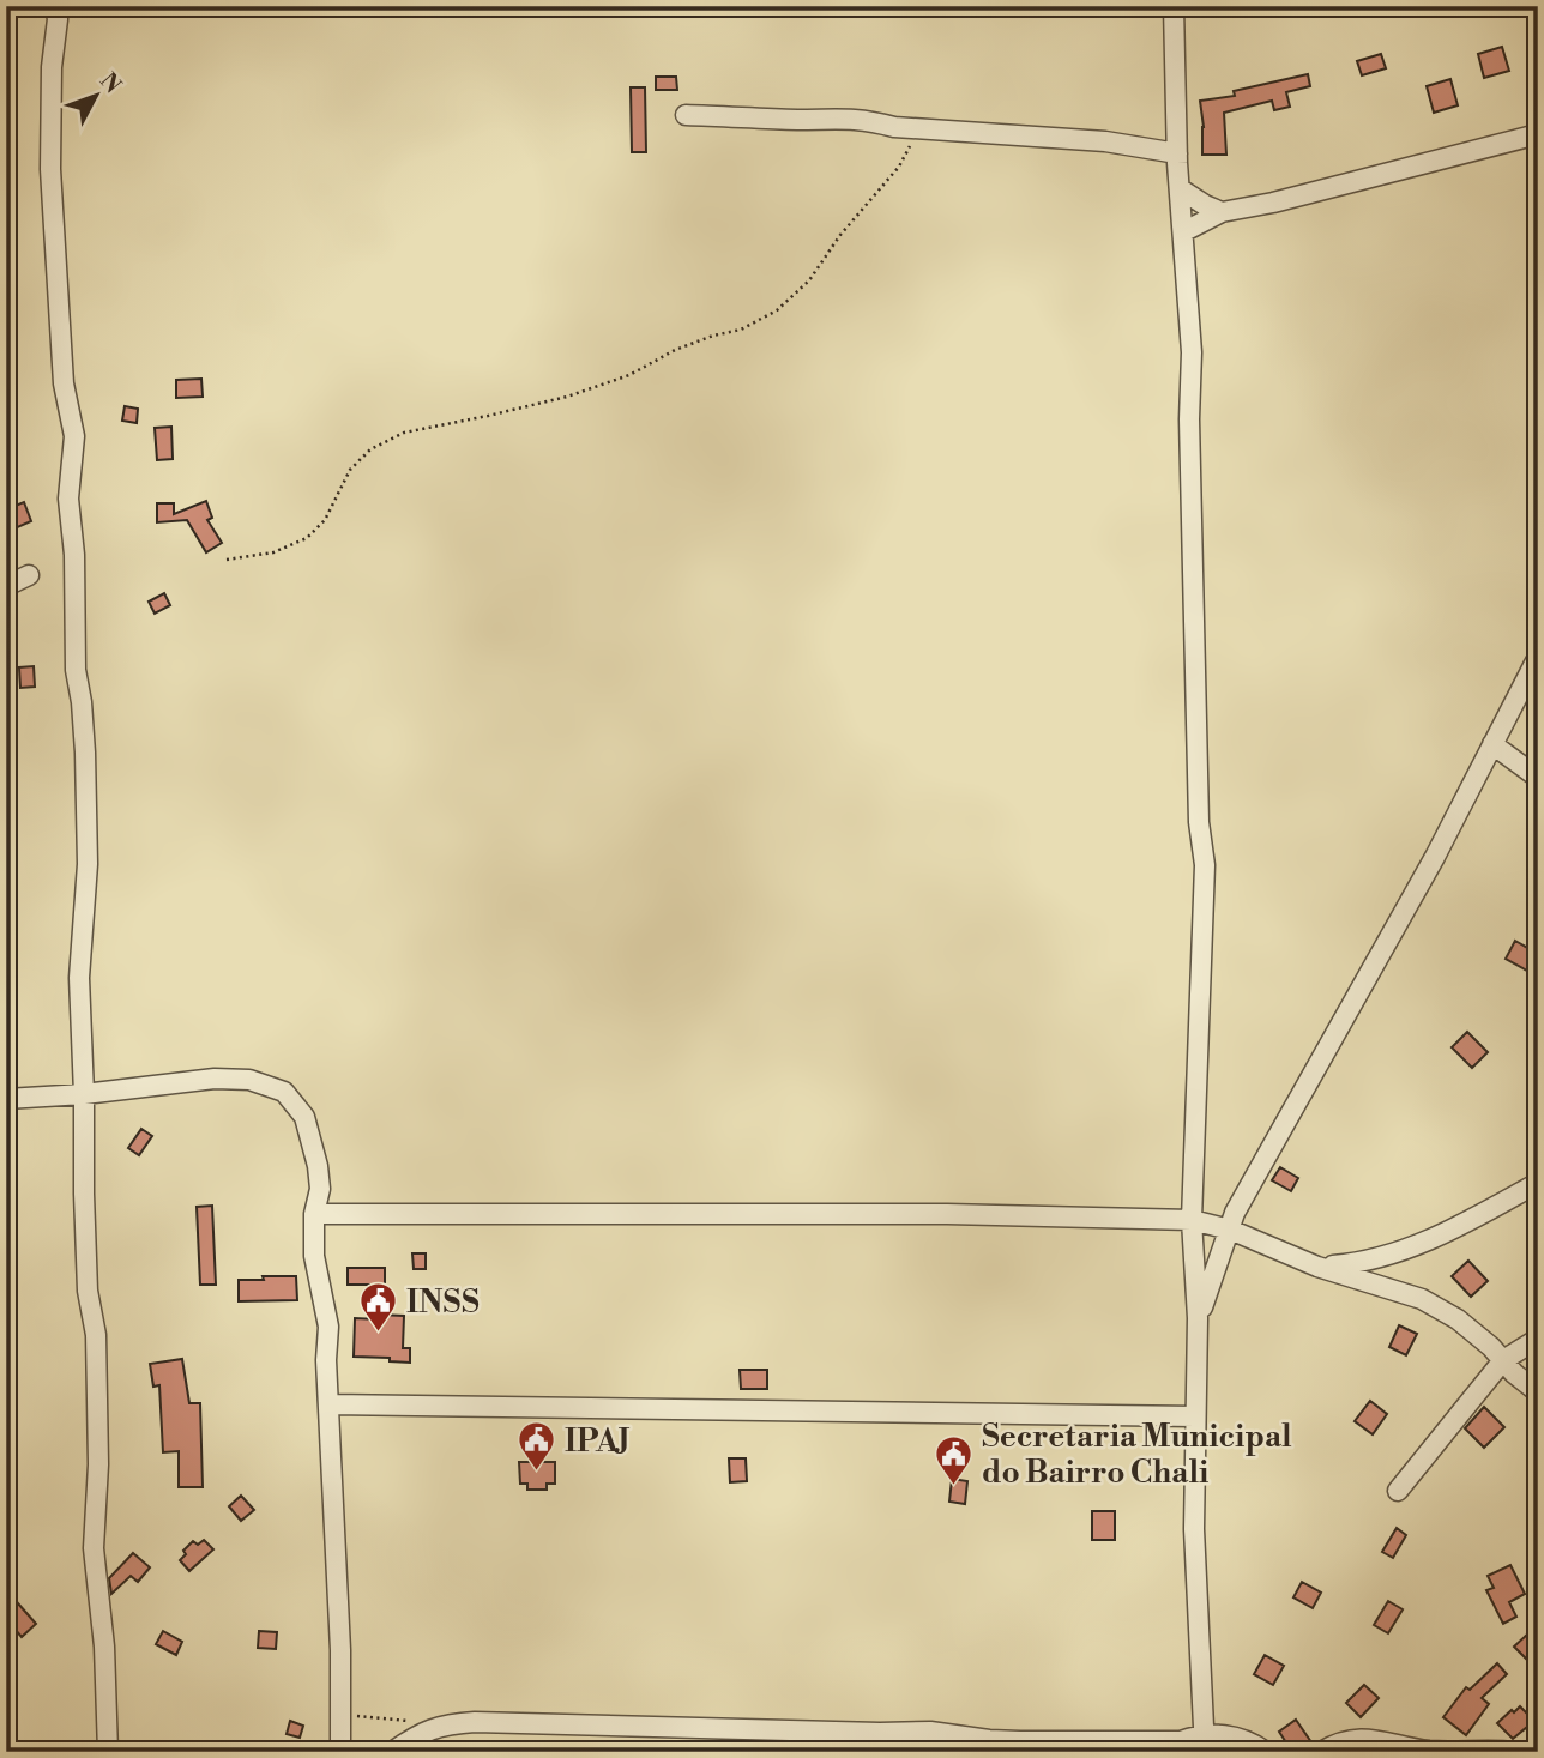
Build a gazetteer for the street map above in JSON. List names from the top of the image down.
{
  "places": {
    "public building": ["INSS", "IPAJ", "Secretaria Municipal do Bairro Chali"]
  },
  "north": "top right"
}
